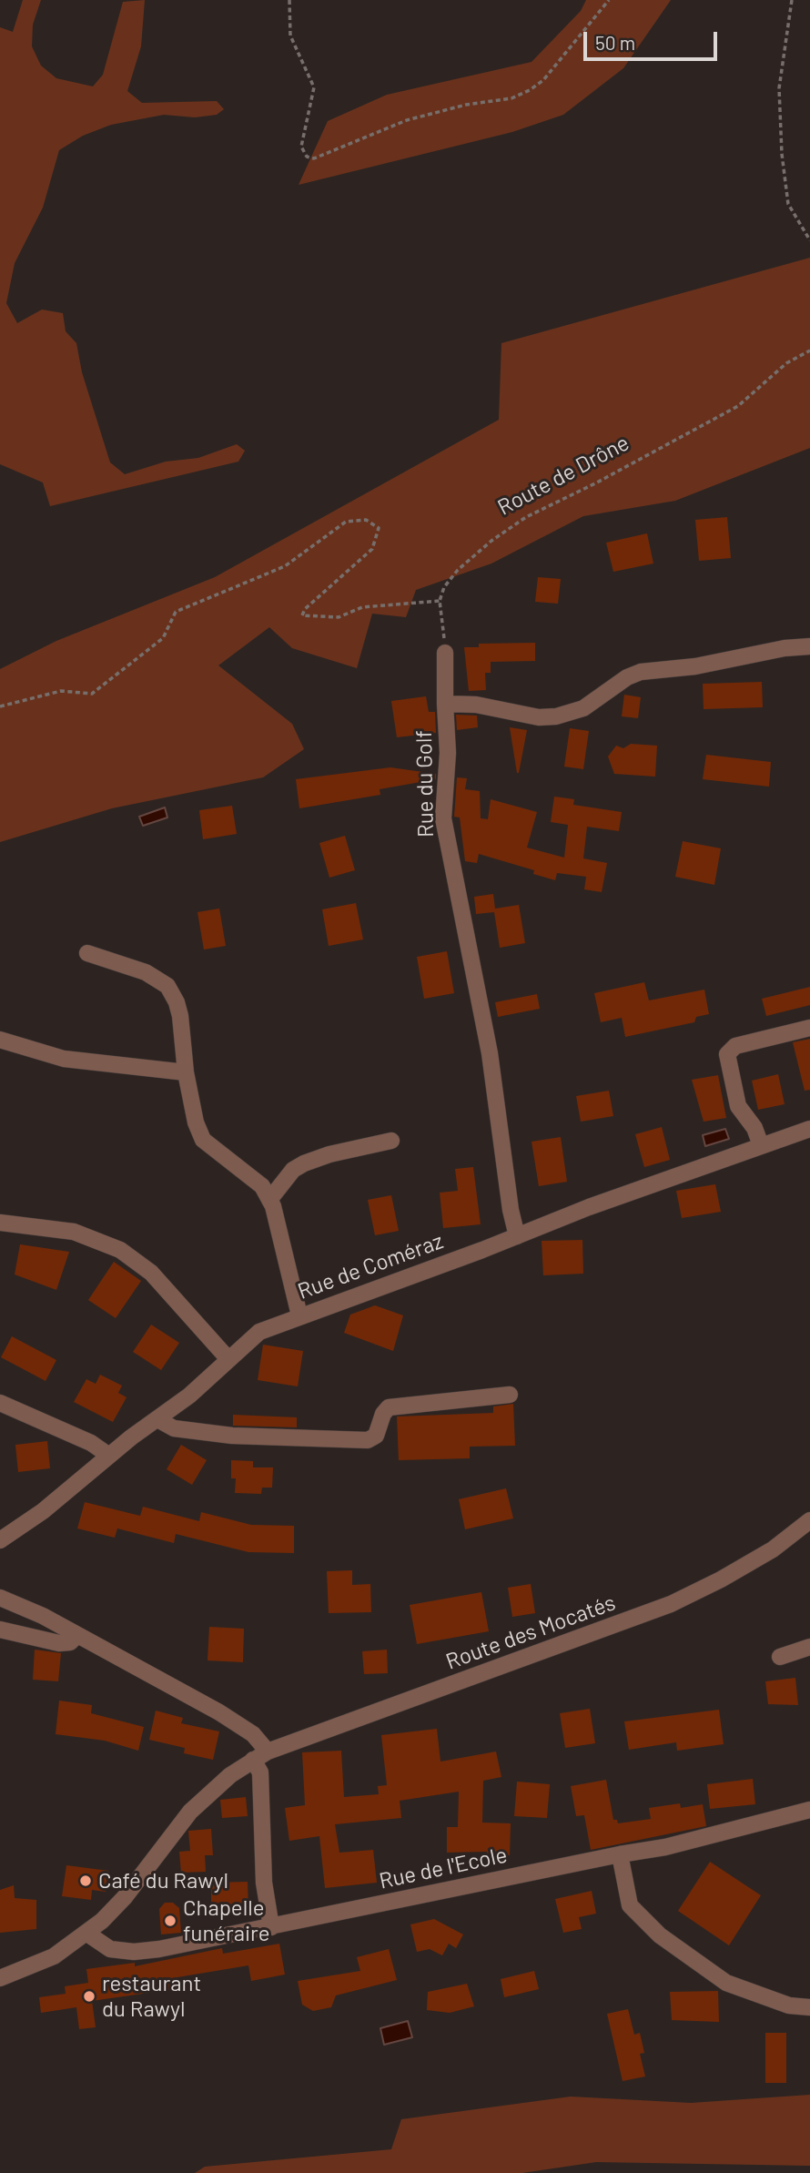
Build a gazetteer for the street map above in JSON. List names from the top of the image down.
{
  "streets": {
    "street": [
      "Rue du Golf",
      "Rue de Coméraz",
      "Route des Mocatés",
      "Rue de l'Ecole"
    ],
    "path": ["Route de Drône"]
  },
  "crossings": [
    ["Rue du Golf", "Rue de Coméraz"],
    ["Route des Mocatés", "Rue de l'Ecole"]
  ],
  "places": ["Café du Rawyl", "Chapelle funéraire", "restaurant du Rawyl"],
  "scale_bar": "50 m"
}
